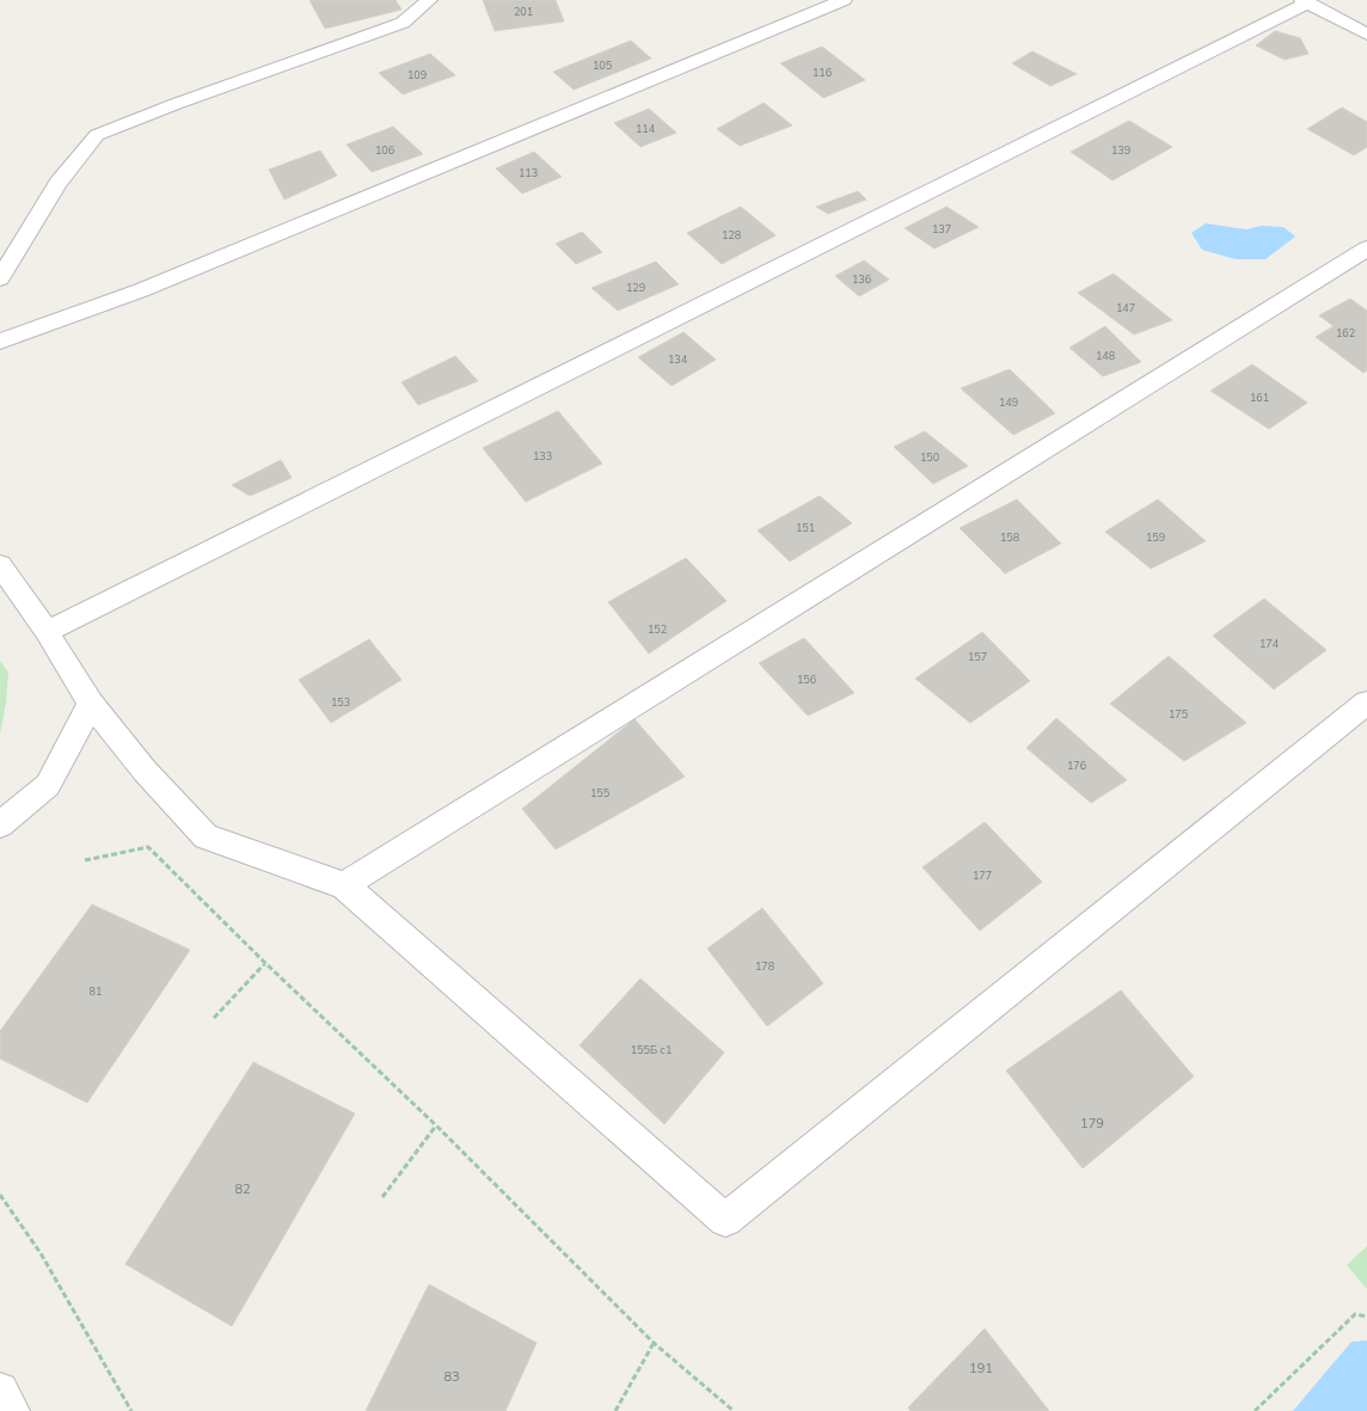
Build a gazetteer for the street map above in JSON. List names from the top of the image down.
{
  "house_numbers": [
    "201",
    "105",
    "116",
    "109",
    "114",
    "106",
    "139",
    "113",
    "137",
    "128",
    "136",
    "129",
    "147",
    "162",
    "148",
    "134",
    "161",
    "149",
    "133",
    "150",
    "151",
    "158",
    "159",
    "152",
    "174",
    "157",
    "156",
    "153",
    "175",
    "176",
    "155",
    "177",
    "178",
    "81",
    "155Б с1",
    "179",
    "82",
    "191",
    "83"
  ]
}
